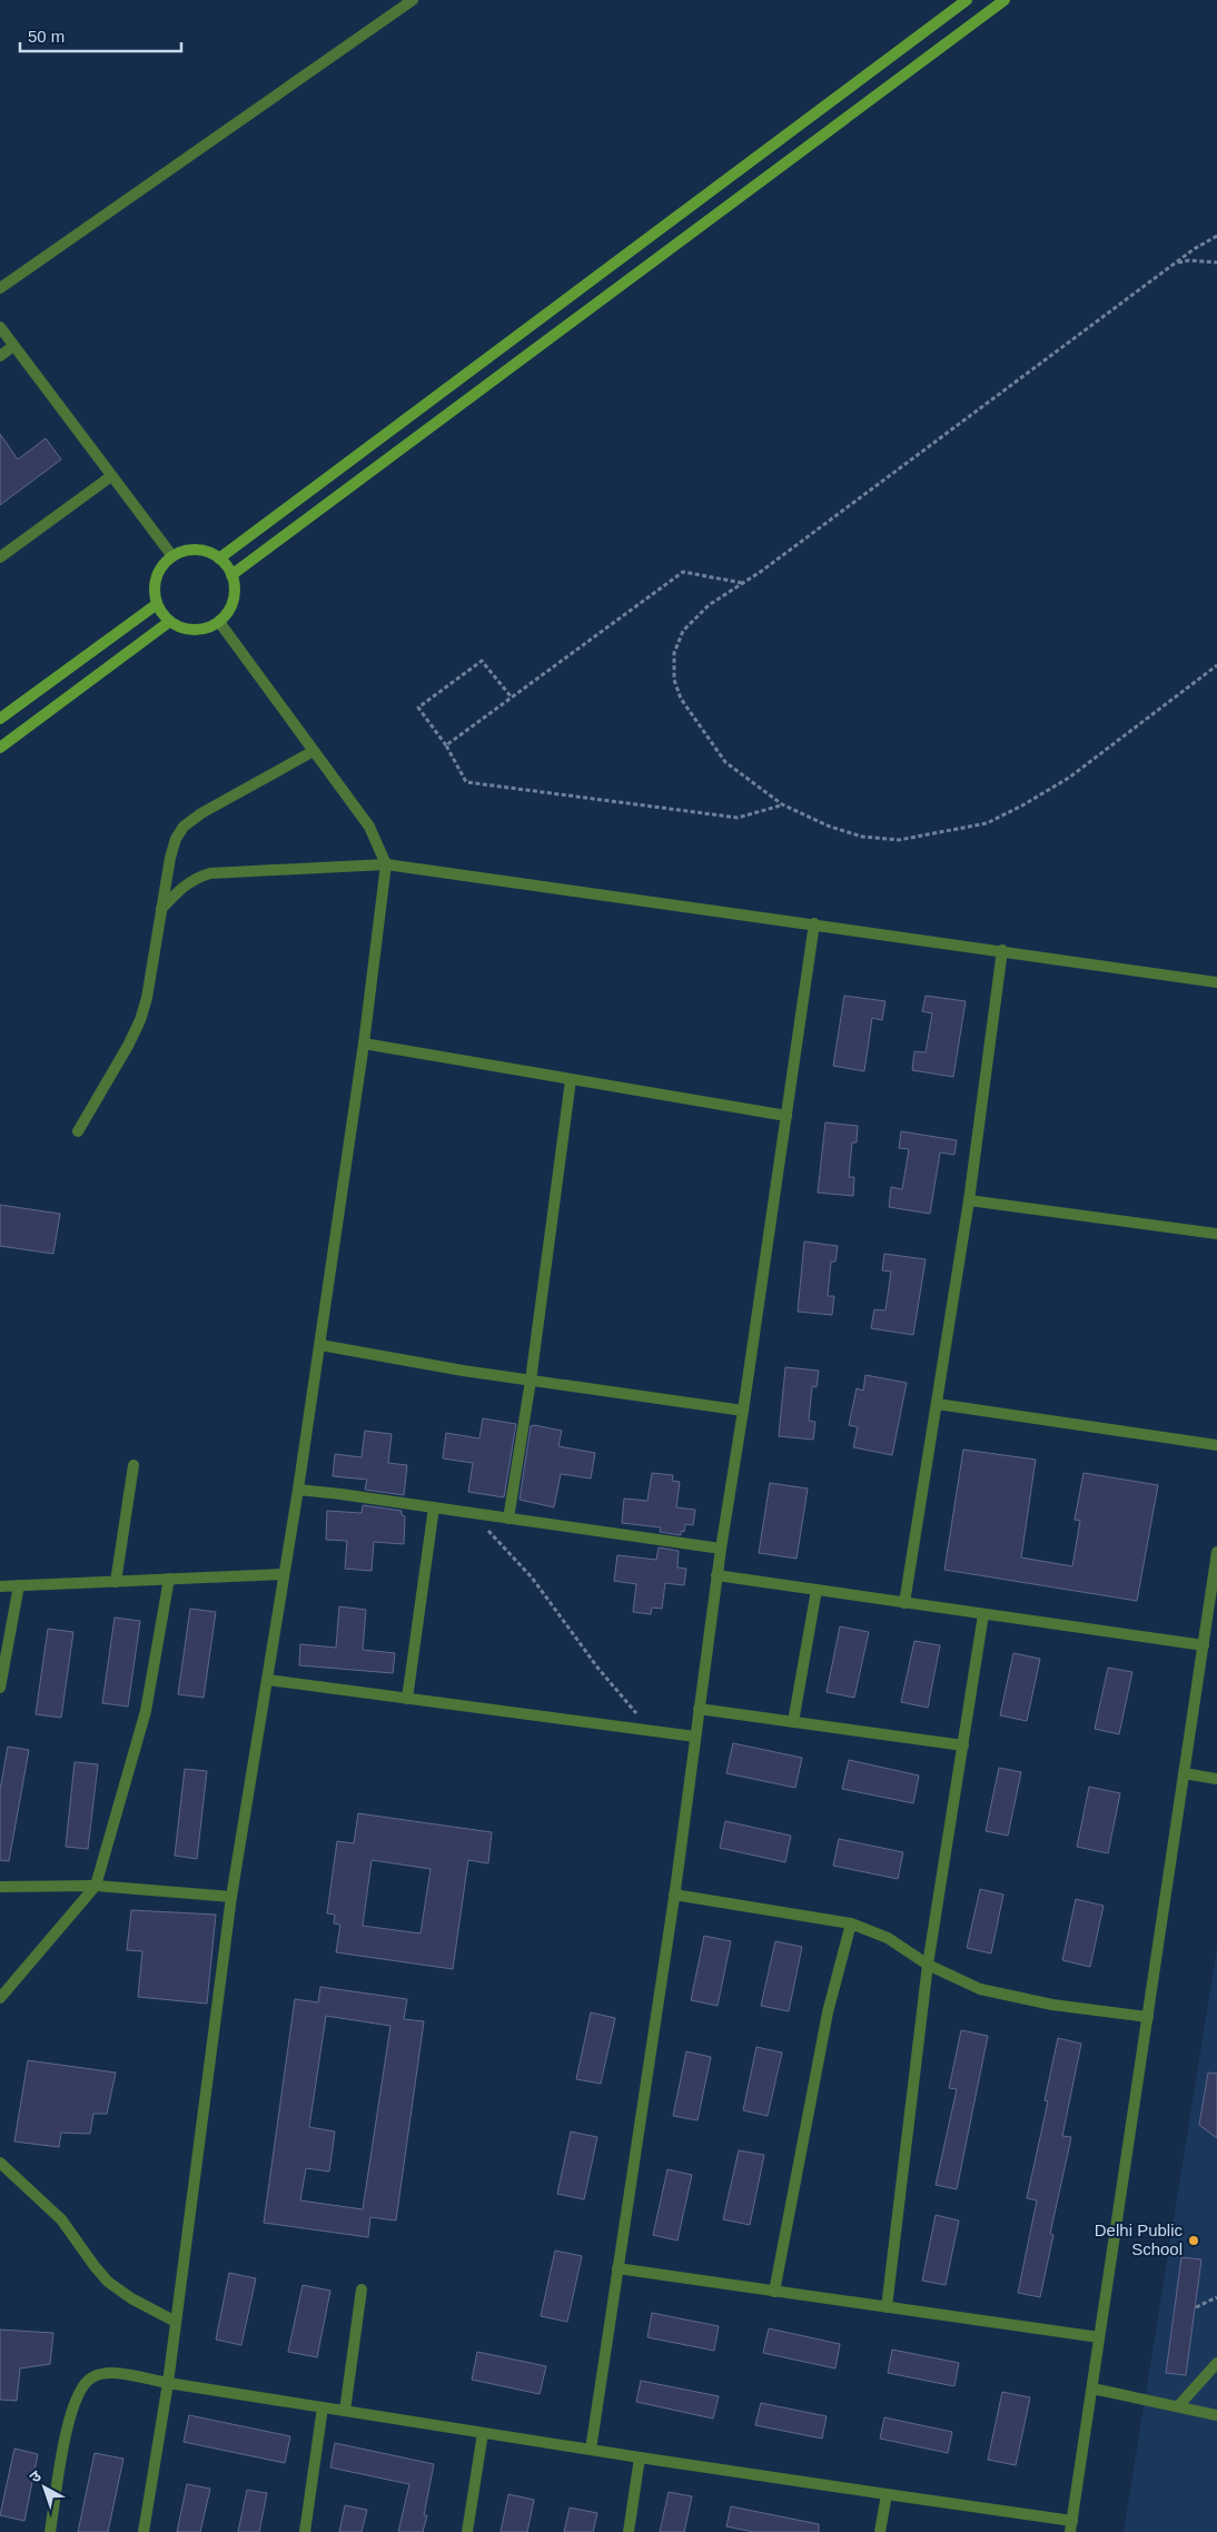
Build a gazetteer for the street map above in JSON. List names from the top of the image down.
{
  "places": ["Delhi Public School"],
  "scale_bar": "50 m",
  "north": "top left"
}
